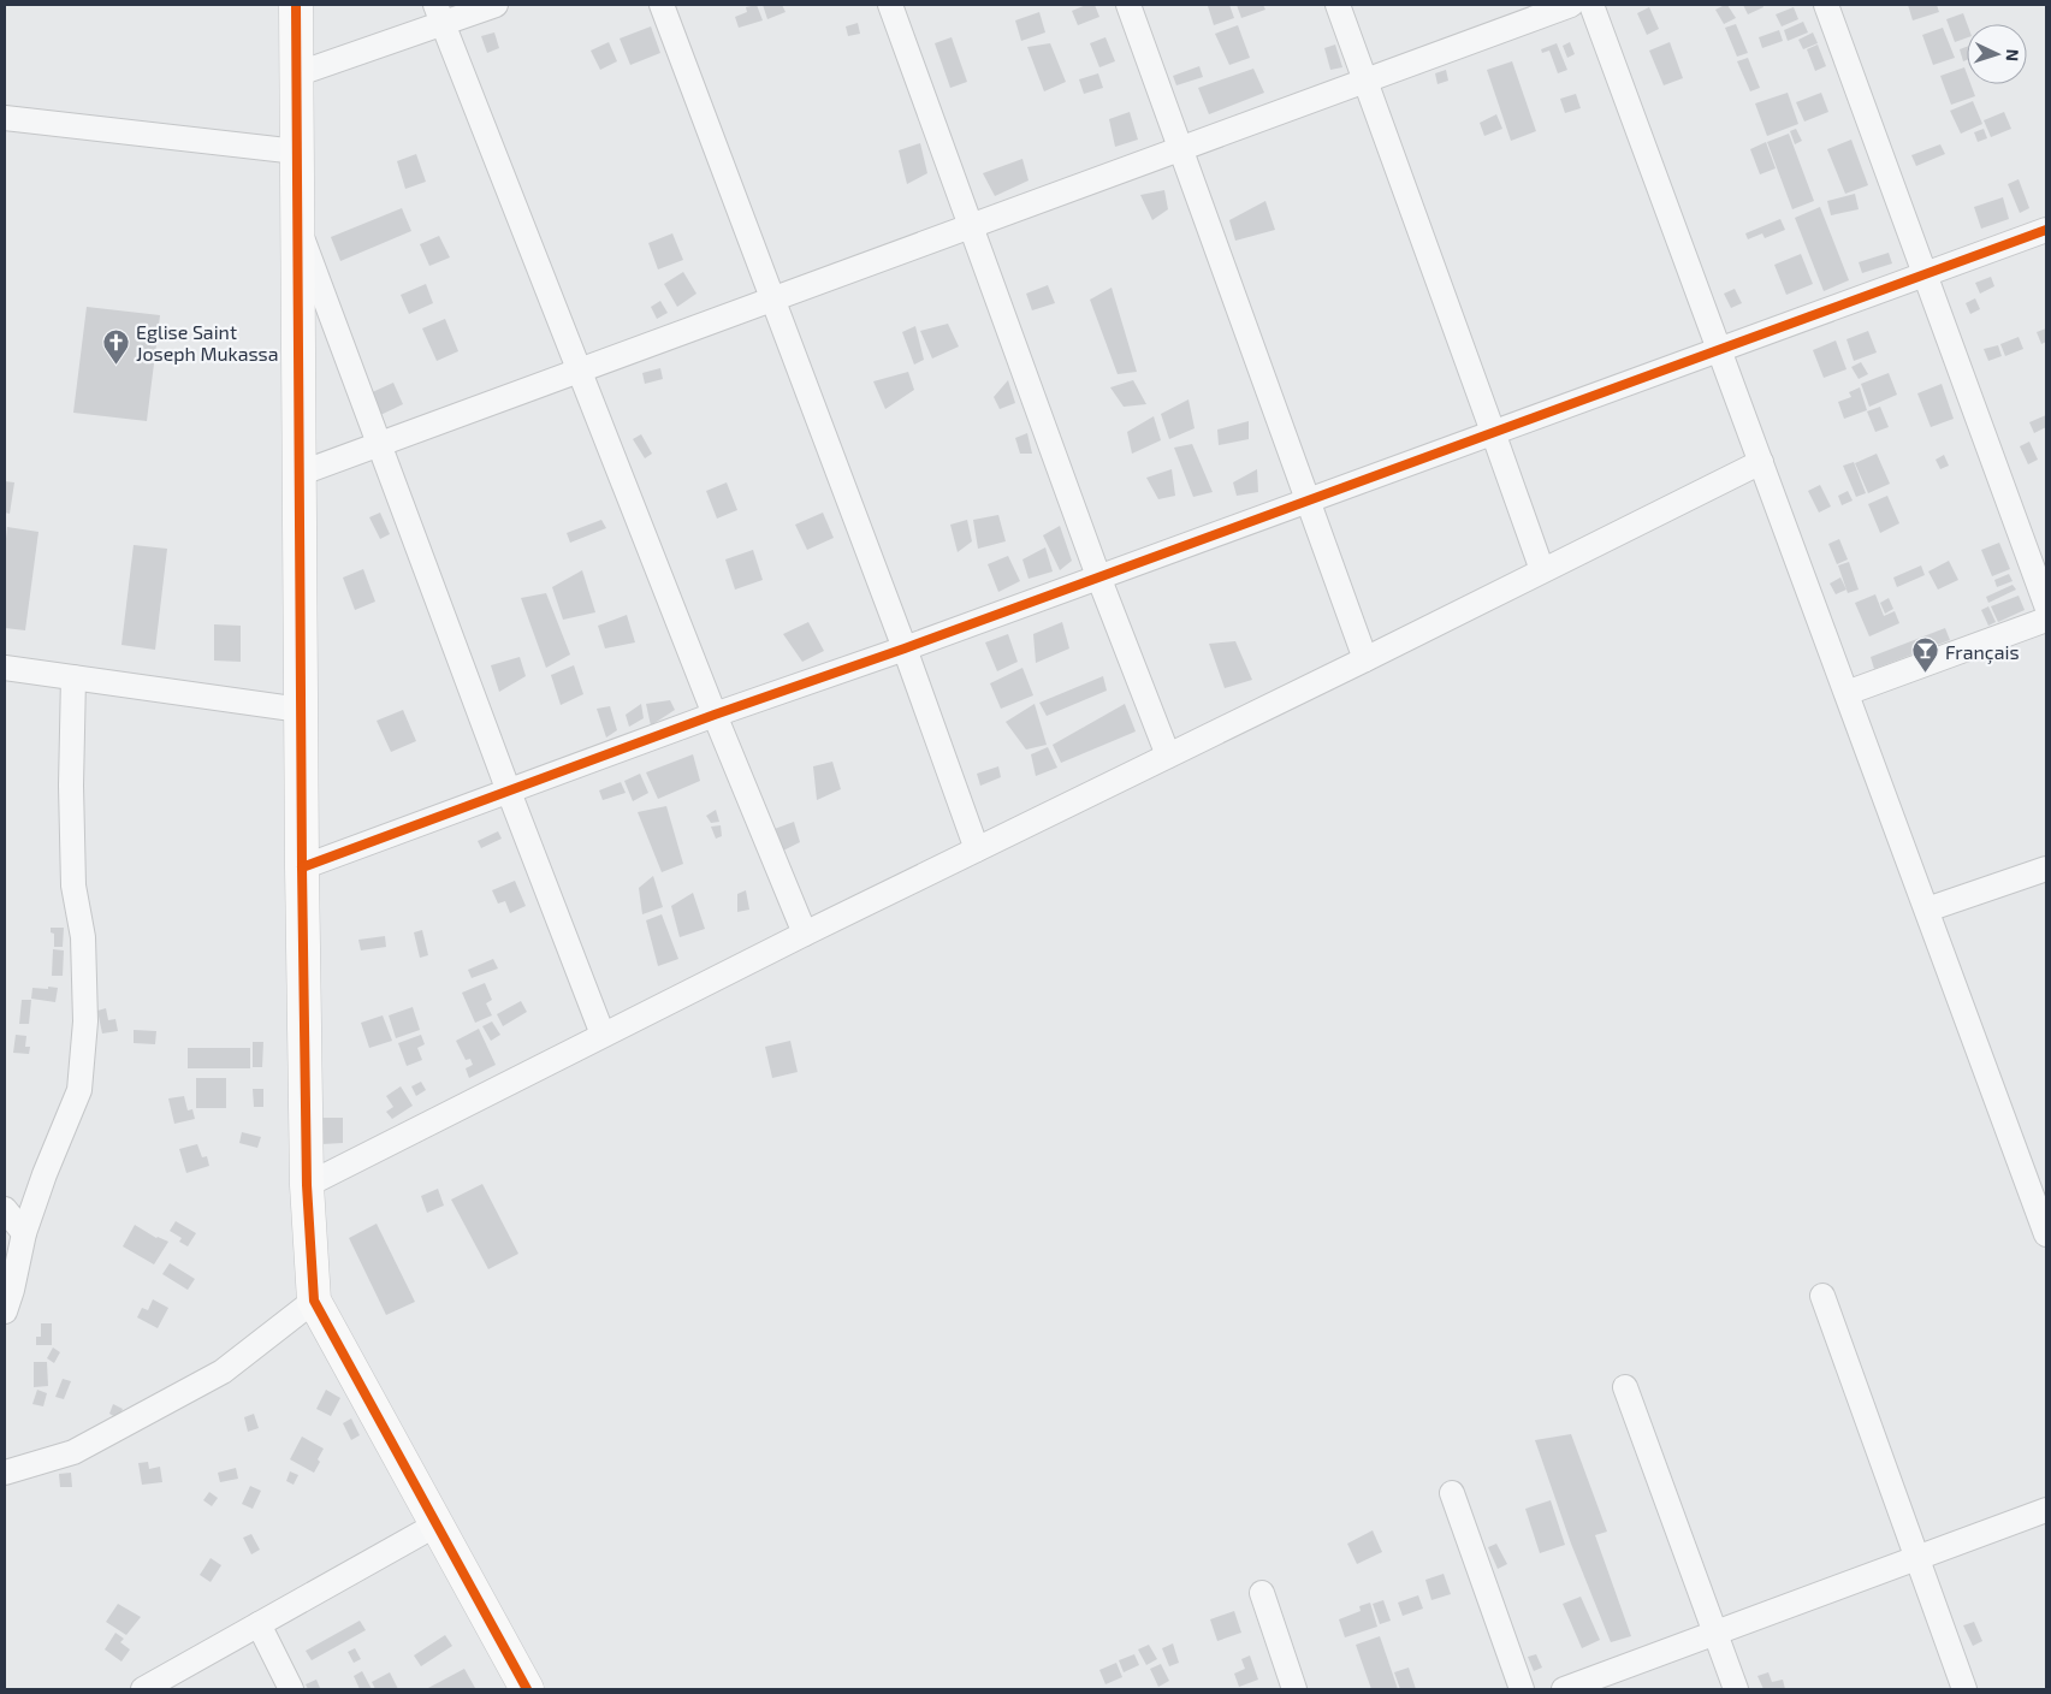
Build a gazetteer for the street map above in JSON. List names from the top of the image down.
{
  "places": {
    "church": ["Eglise Saint Joseph Mukassa"],
    "bar": ["Français"]
  },
  "north": "right"
}
